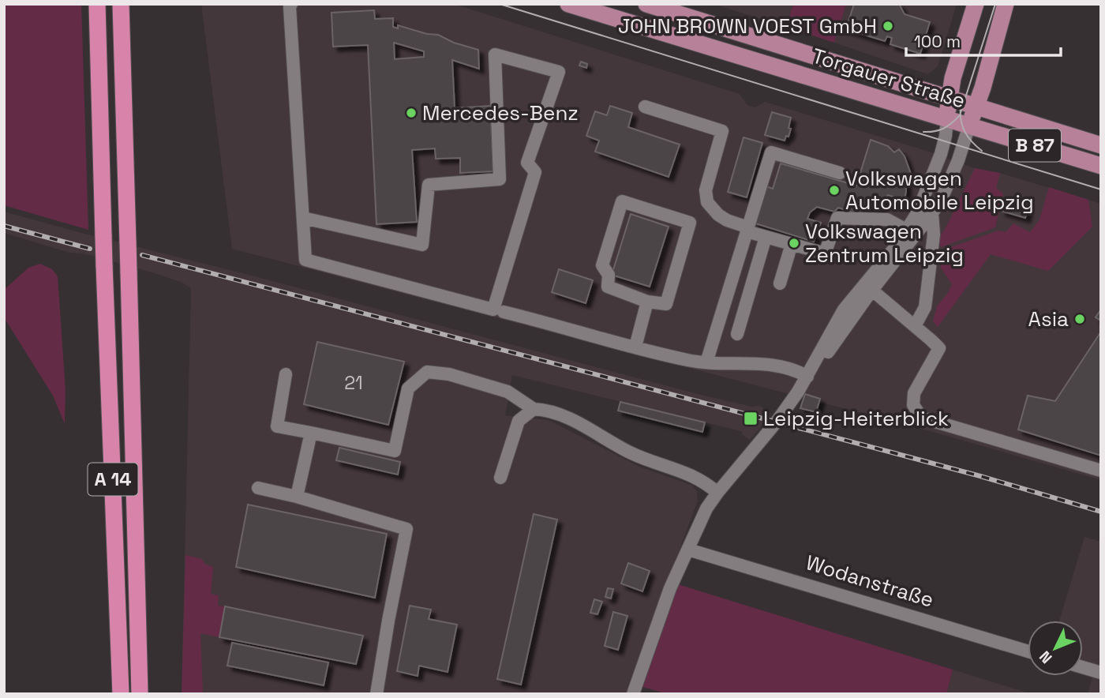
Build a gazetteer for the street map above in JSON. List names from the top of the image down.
{
  "streets": {
    "highway": ["A 14"],
    "main road": ["Torgauer Straße", "B 87"],
    "street": ["Wodanstraße"]
  },
  "places": {
    "other": [
      "JOHN BROWN VOEST GmbH",
      "Mercedes-Benz",
      "Volkswagen Automobile Leipzig",
      "Volkswagen Zentrum Leipzig",
      "Asia"
    ],
    "transit": ["Leipzig-Heiterblick"]
  },
  "house_numbers": ["21"],
  "scale_bar": "100 m",
  "north": "bottom left"
}
